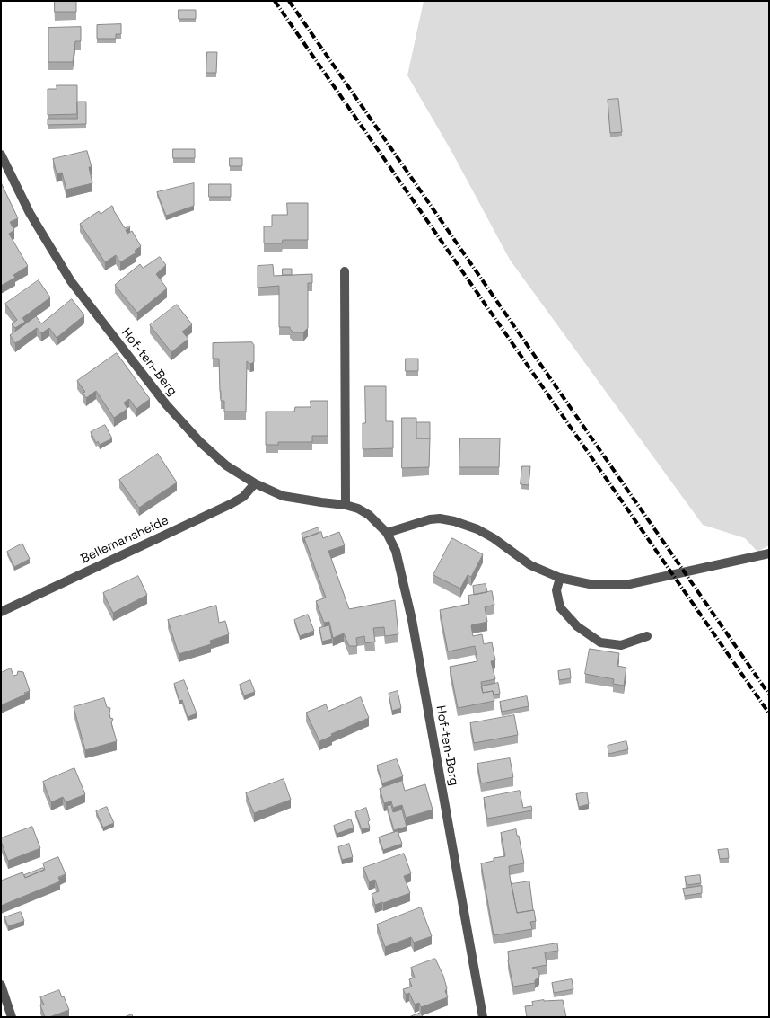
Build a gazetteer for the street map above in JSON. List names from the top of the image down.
{
  "streets": {
    "street": ["Hof-ten-Berg", "Bellemansheide"]
  },
  "crossings": [
    ["Hof-ten-Berg", "Bellemansheide"]
  ]
}
